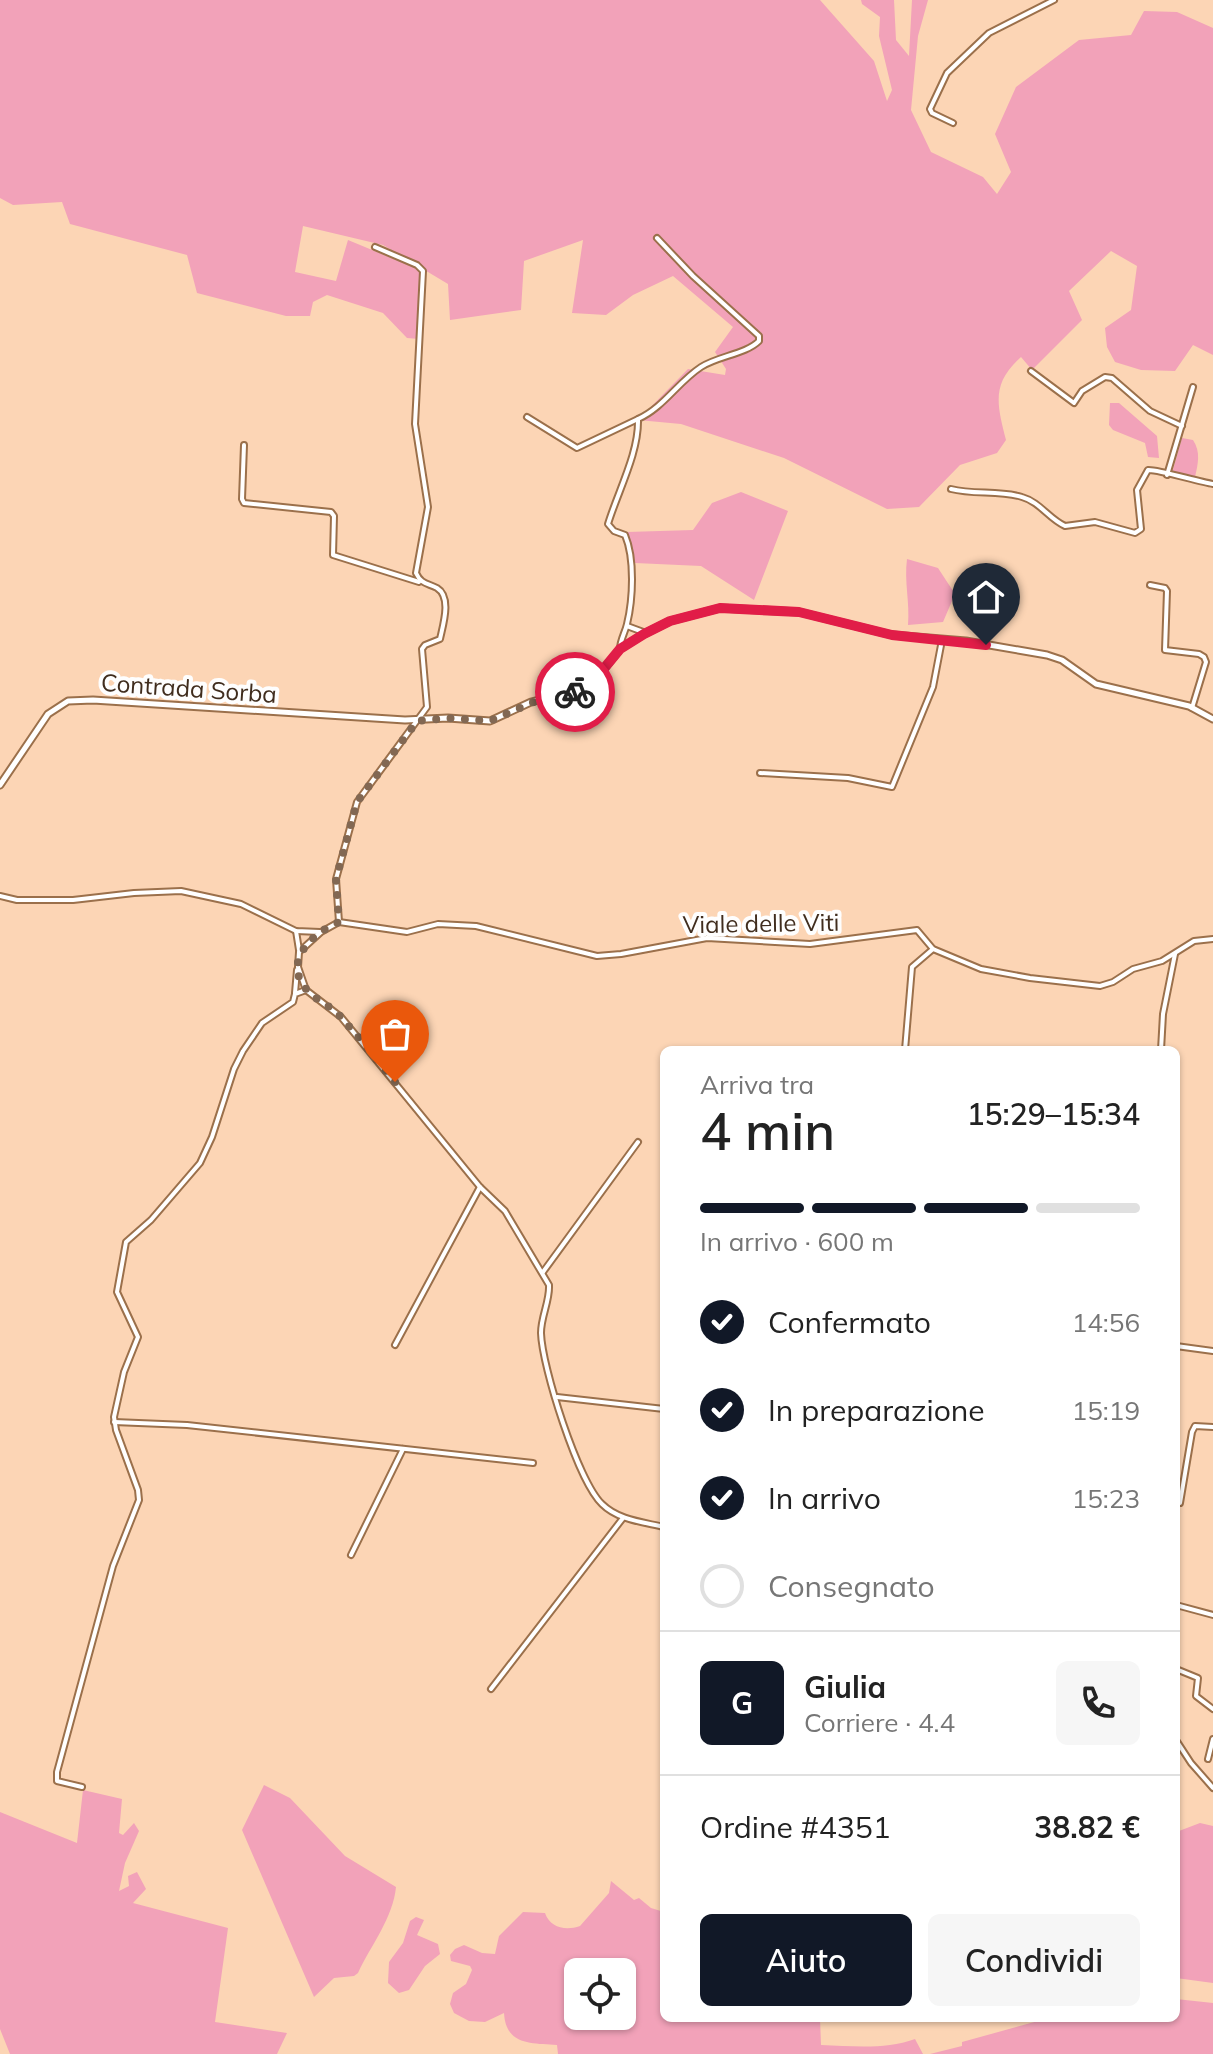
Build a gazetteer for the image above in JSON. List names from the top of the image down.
{
  "streets": {
    "street": ["Contrada Sorba", "Viale delle Viti"]
  },
  "page": {
    "heading": ["4 min", "Arriva tra", "15:29–15:34"],
    "panel": [
      "Giulia",
      "Corriere · 4.4",
      "Ordine #4351",
      "38.82 €"
    ],
    "bar": "In arrivo · 600 m",
    "list": [
      ["Confermato", "14:56"],
      ["In preparazione", "15:19"],
      ["In arrivo", "15:23"],
      "Consegnato"
    ],
    "round": "G",
    "buttons": ["Aiuto", "Condividi"]
  }
}
